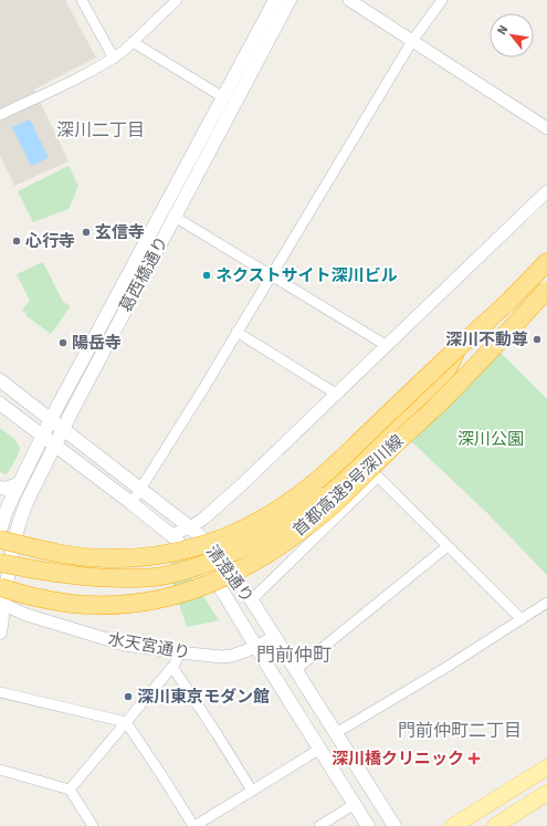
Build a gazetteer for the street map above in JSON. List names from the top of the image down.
{
  "streets": {
    "highway": ["首都高速9号深川線"],
    "main road": ["葛西橋通り", "清澄通り"],
    "street": ["水天宮通り"]
  },
  "crossings": [
    ["葛西橋通り", "清澄通り"],
    ["葛西橋通り", "水天宮通り"],
    ["清澄通り", "水天宮通り"]
  ],
  "districts": ["深川二丁目", "門前仲町", "門前仲町二丁目"],
  "parks": ["深川公園"],
  "places": {
    "other": [
      "玄信寺",
      "心行寺",
      "ネクストサイト深川ビル",
      "深川不動尊",
      "陽岳寺",
      "深川東京モダン館"
    ],
    "health": ["深川橋クリニック"]
  },
  "north": "top left"
}
